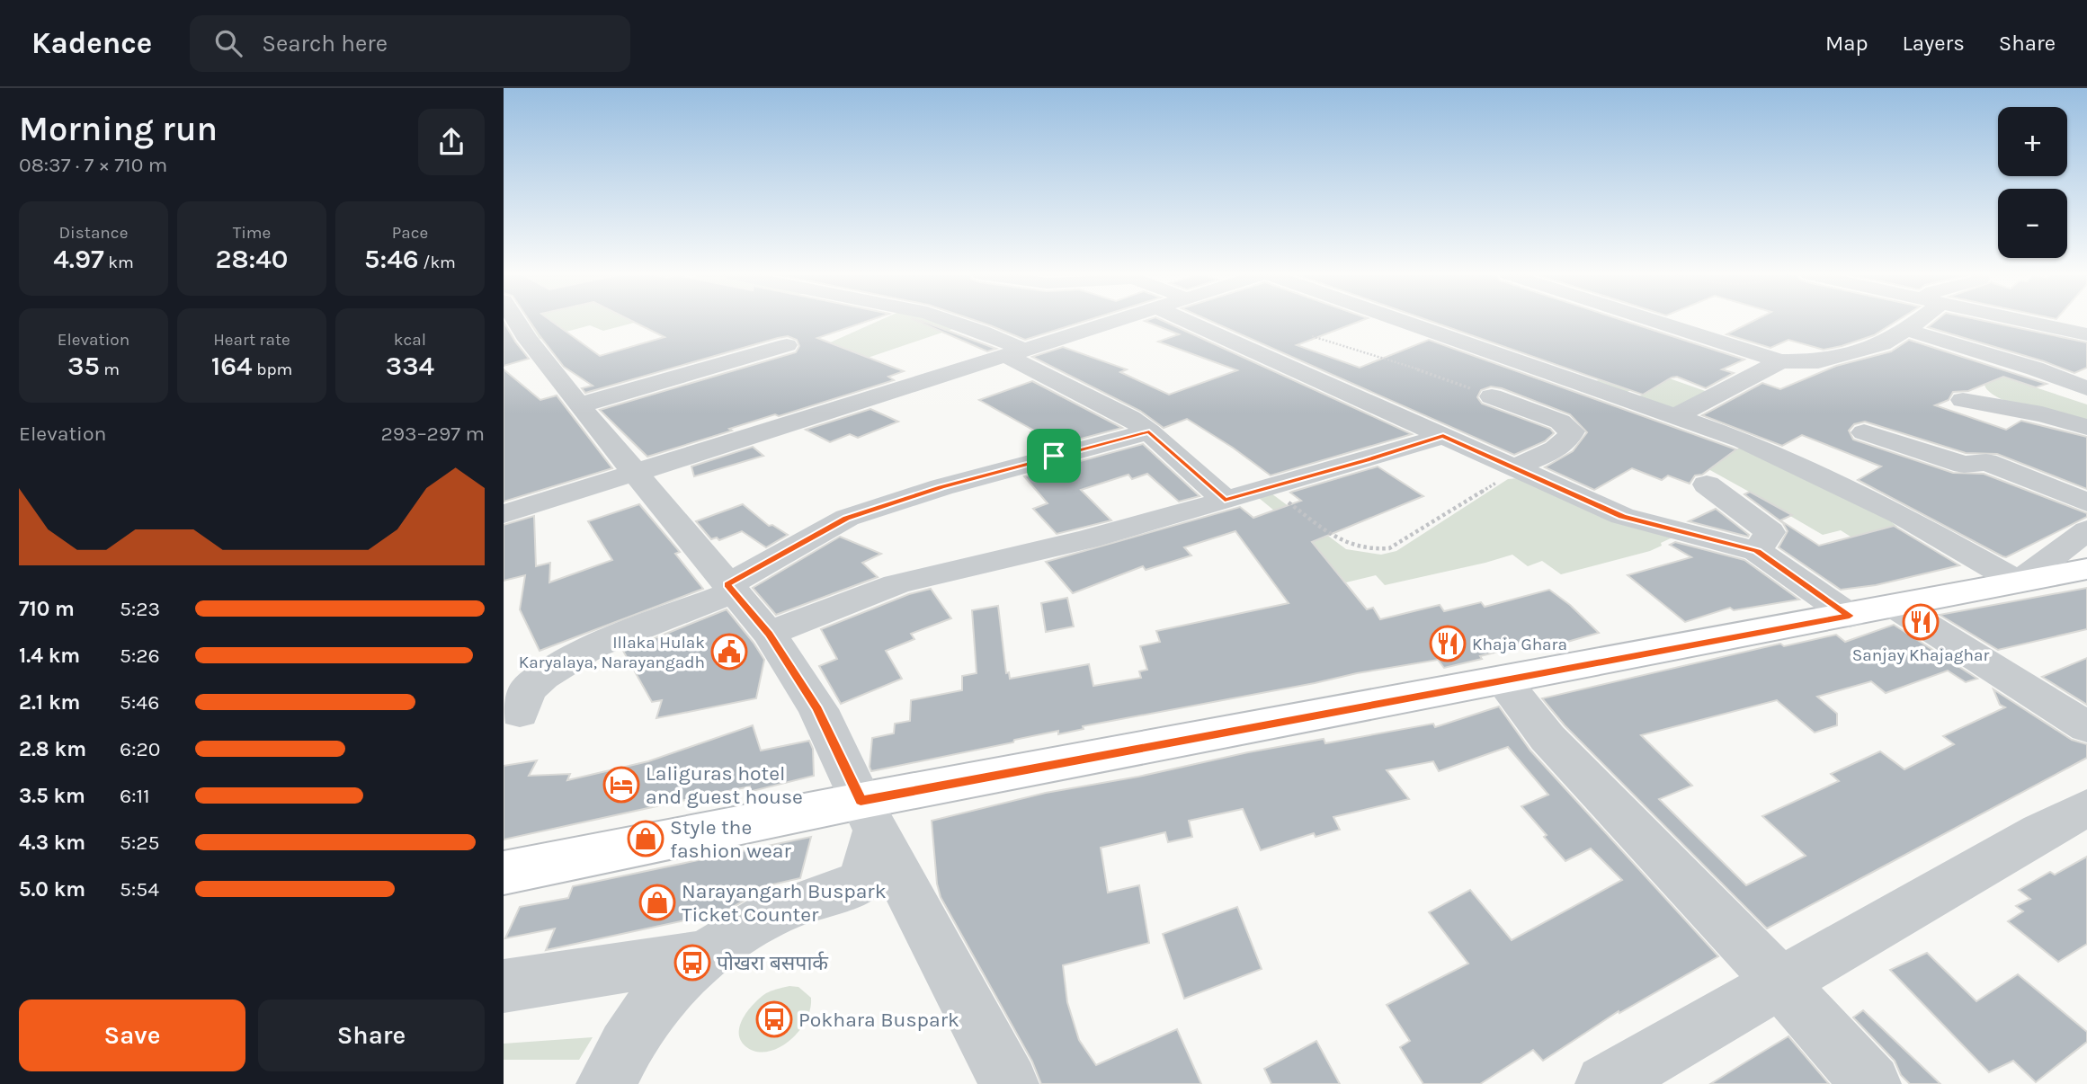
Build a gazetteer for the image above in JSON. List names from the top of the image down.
{
  "places": {
    "restaurant": ["Sanjay Khajaghar", "Khaja Ghara"],
    "public building": ["Illaka Hulak Karyalaya, Narayangadh"],
    "hotel": ["Laliguras hotel and guest house"],
    "shop": ["Style the fashion wear", "Narayangarh Buspark Ticket Counter"],
    "bus stop": ["पोखरा बसपार्क", "Pokhara Buspark"]
  },
  "page": {
    "header": "Kadence",
    "search": "Search here",
    "nav": ["Map", "Layers", "Share"],
    "heading": ["Morning run", "08:37 · 7 × 710 m"],
    "map_buttons": ["+", "−"],
    "stats": [
      ["Distance", "4.97 km"],
      ["Time", "28:40"],
      ["Pace", "5:46 /km"],
      ["Elevation", "35 m"],
      ["Heart rate", "164 bpm"],
      ["kcal", "334"]
    ],
    "chart": ["Elevation", "293–297 m"],
    "list": [
      {
        "name": "710 m",
        "note": "5:23"
      },
      {
        "name": "1.4 km",
        "note": "5:26"
      },
      {
        "name": "2.1 km",
        "note": "5:46"
      },
      {
        "name": "2.8 km",
        "note": "6:20"
      },
      {
        "name": "3.5 km",
        "note": "6:11"
      },
      {
        "name": "4.3 km",
        "note": "5:25"
      },
      {
        "name": "5.0 km",
        "note": "5:54"
      }
    ],
    "buttons": ["Save", "Share"]
  }
}
